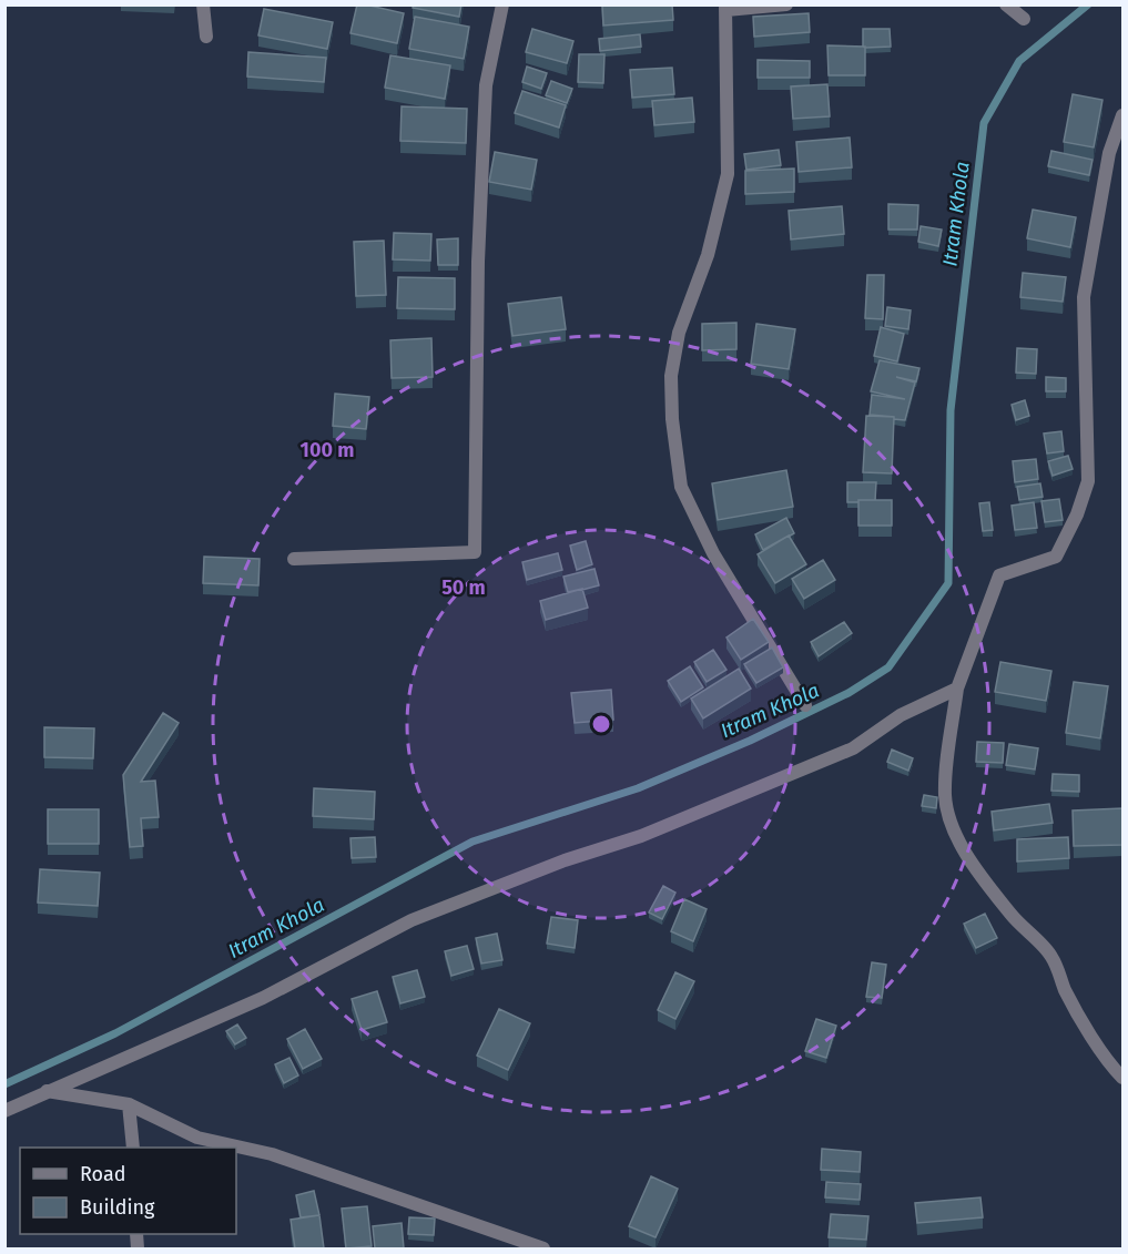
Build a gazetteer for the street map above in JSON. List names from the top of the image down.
{
  "water": ["Itram Khola"],
  "legend": ["Road", "Building"],
  "rings": ["100 m", "50 m"]
}
